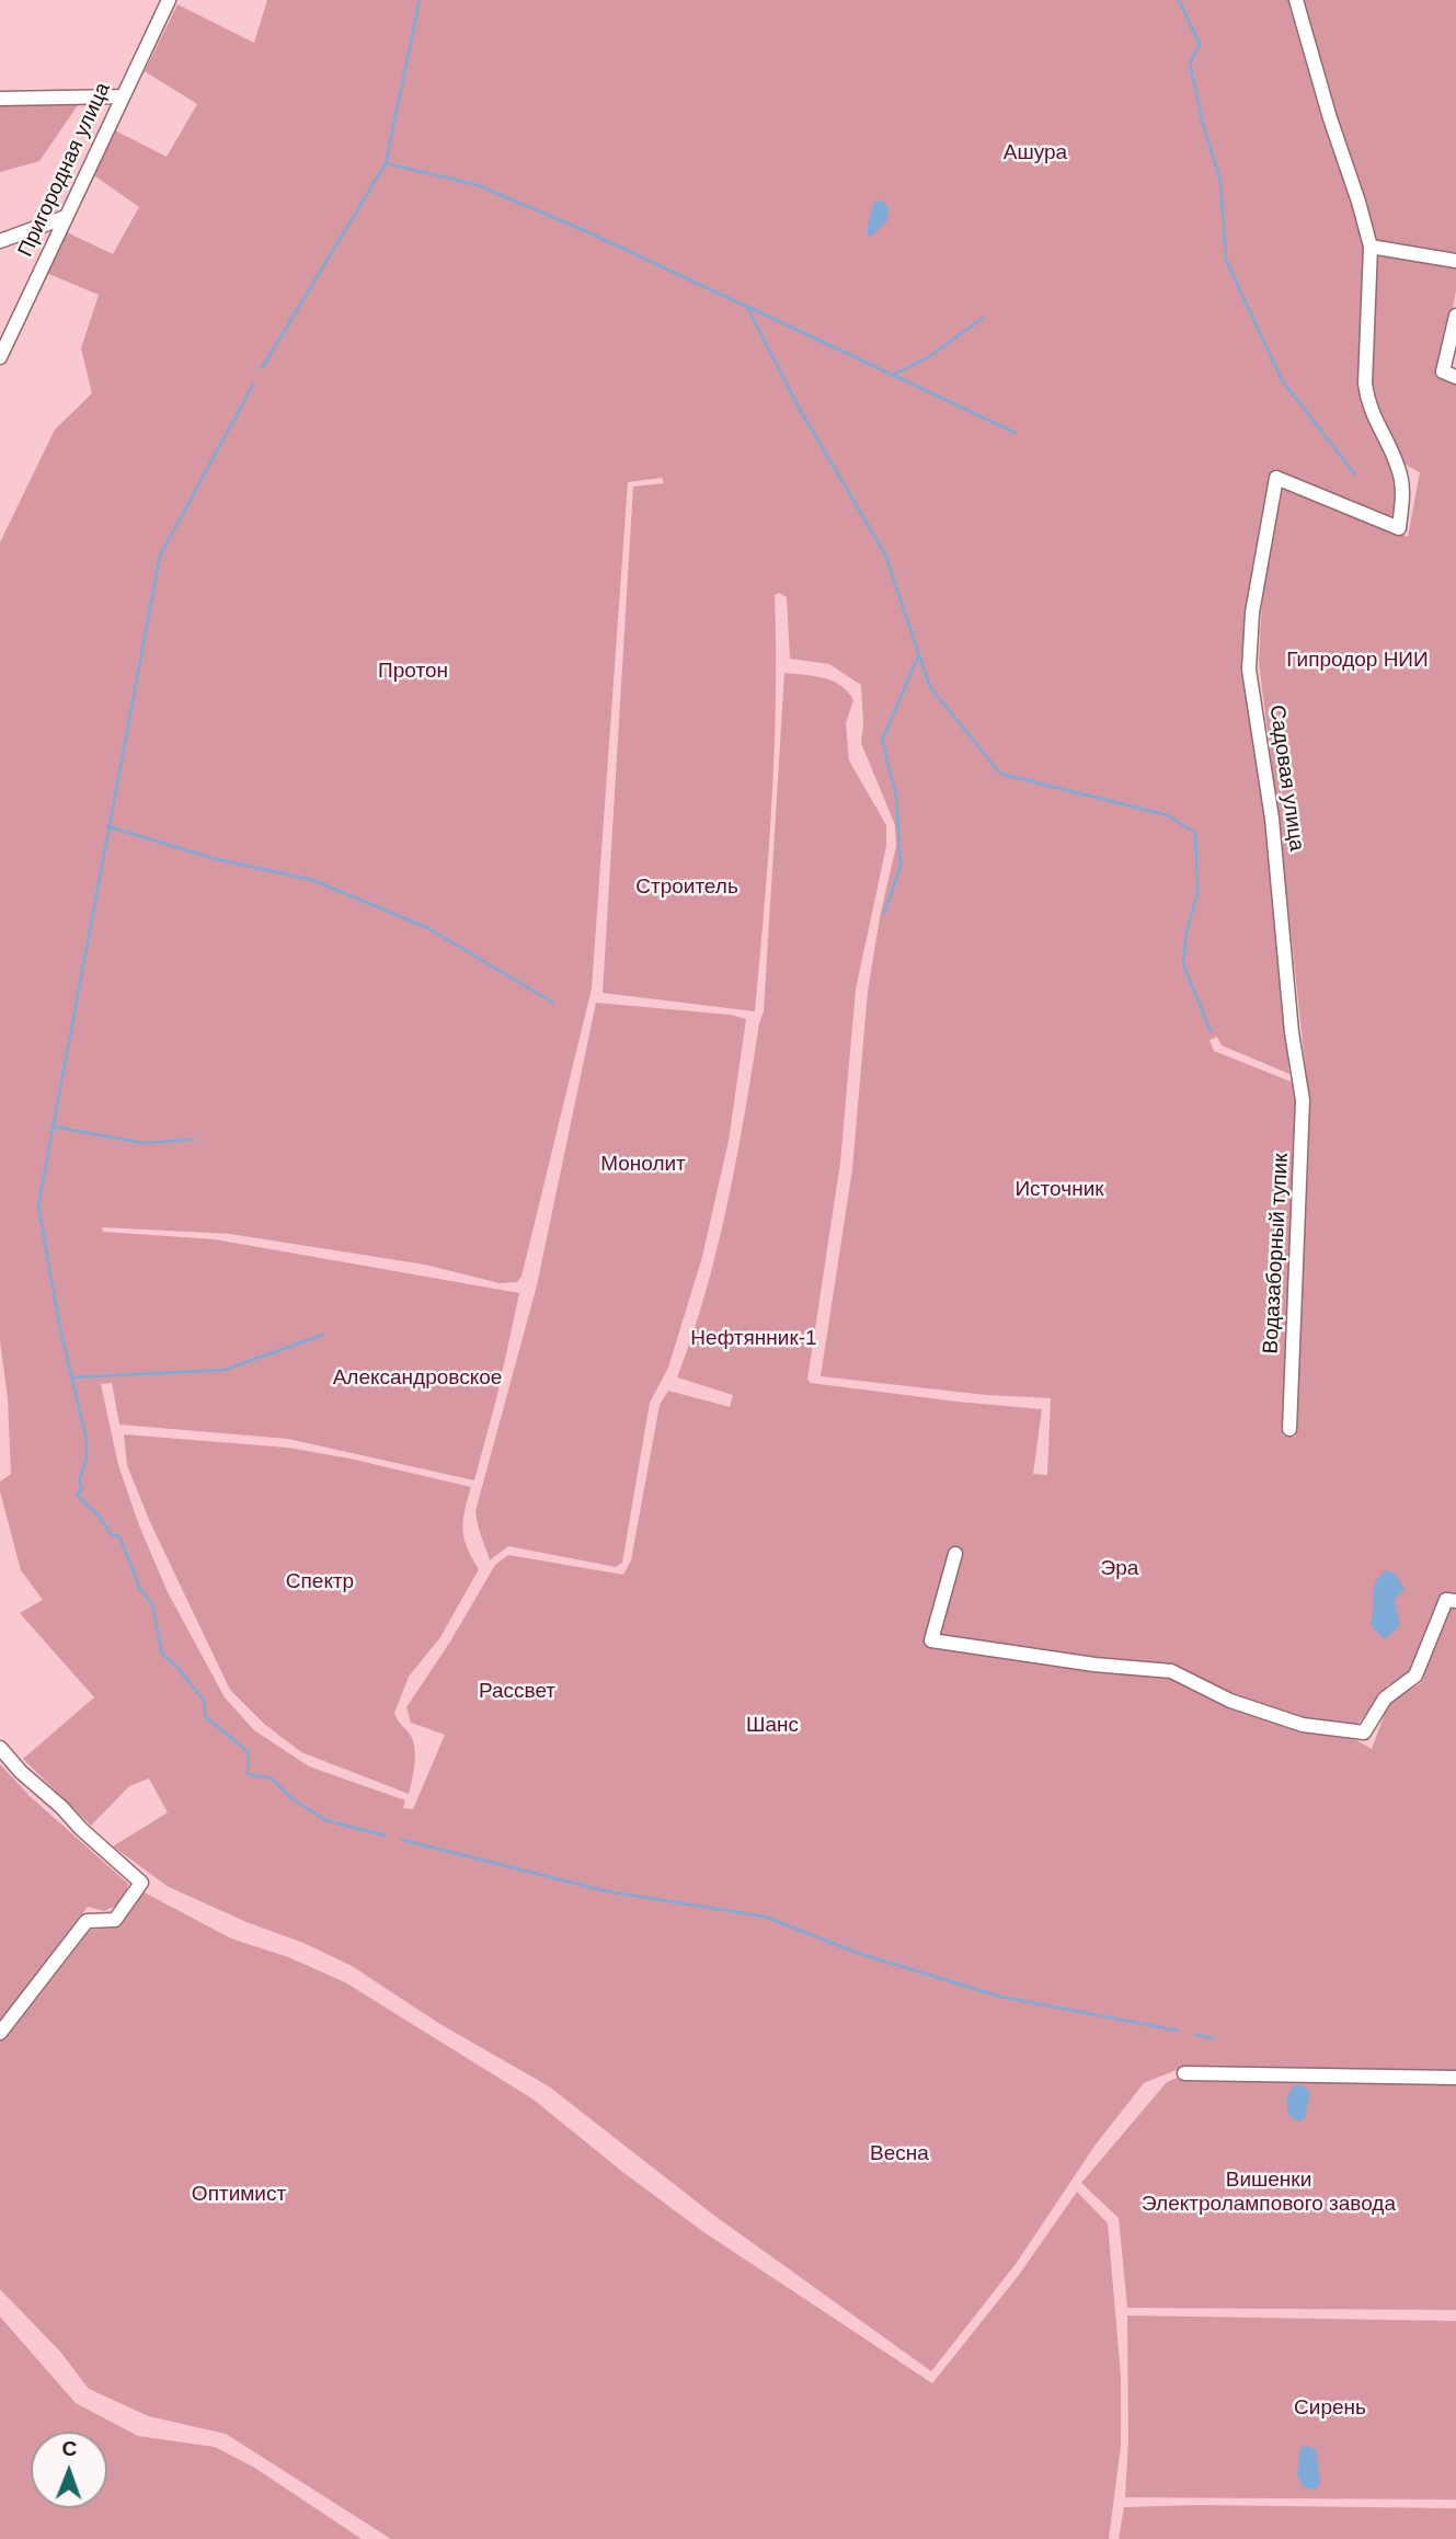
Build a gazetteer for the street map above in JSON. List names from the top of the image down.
{
  "streets": {
    "street": ["Пригородная улица", "Садовая улица", "Водазаборный тупик"]
  },
  "crossings": [
    ["Садовая улица", "Водазаборный тупик"]
  ],
  "parks": [
    "Ашура",
    "Гипродор НИИ",
    "Протон",
    "Строитель",
    "Монолит",
    "Источник",
    "Нефтянник-1",
    "Александровское",
    "Эра",
    "Спектр",
    "Рассвет",
    "Шанс",
    "Весна",
    "Вишенки Электролампового завода",
    "Оптимист",
    "Сирень"
  ],
  "north": "top"
}
